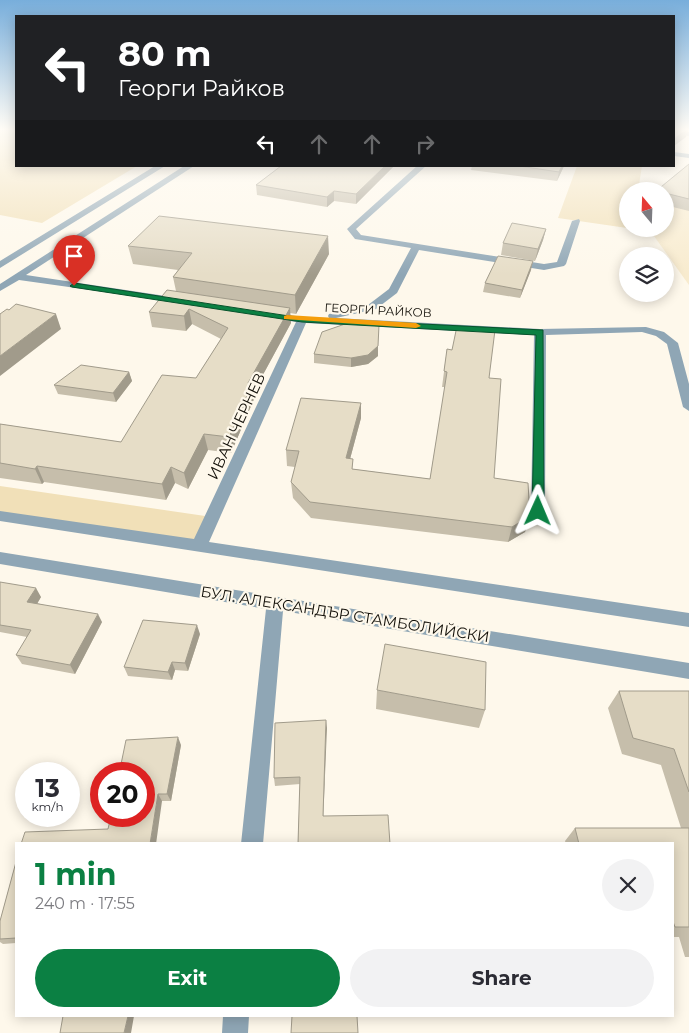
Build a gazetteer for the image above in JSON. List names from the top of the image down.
{
  "streets": {
    "street": ["ГЕОРГИ РАЙКОВ", "ИВАН ЧЕРНЕВ", "БУЛ. АЛЕКСАНДЪР СТАМБОЛИЙСКИ"]
  },
  "crossings": [
    ["ГЕОРГИ РАЙКОВ", "ИВАН ЧЕРНЕВ"]
  ],
  "north": "top",
  "page": {
    "turn": ["80 m", "Георги Райков"],
    "speed": "13 km/h",
    "limit": "20",
    "heading": ["1 min", "240 m · 17:55"],
    "buttons": ["Exit", "Share"]
  }
}
